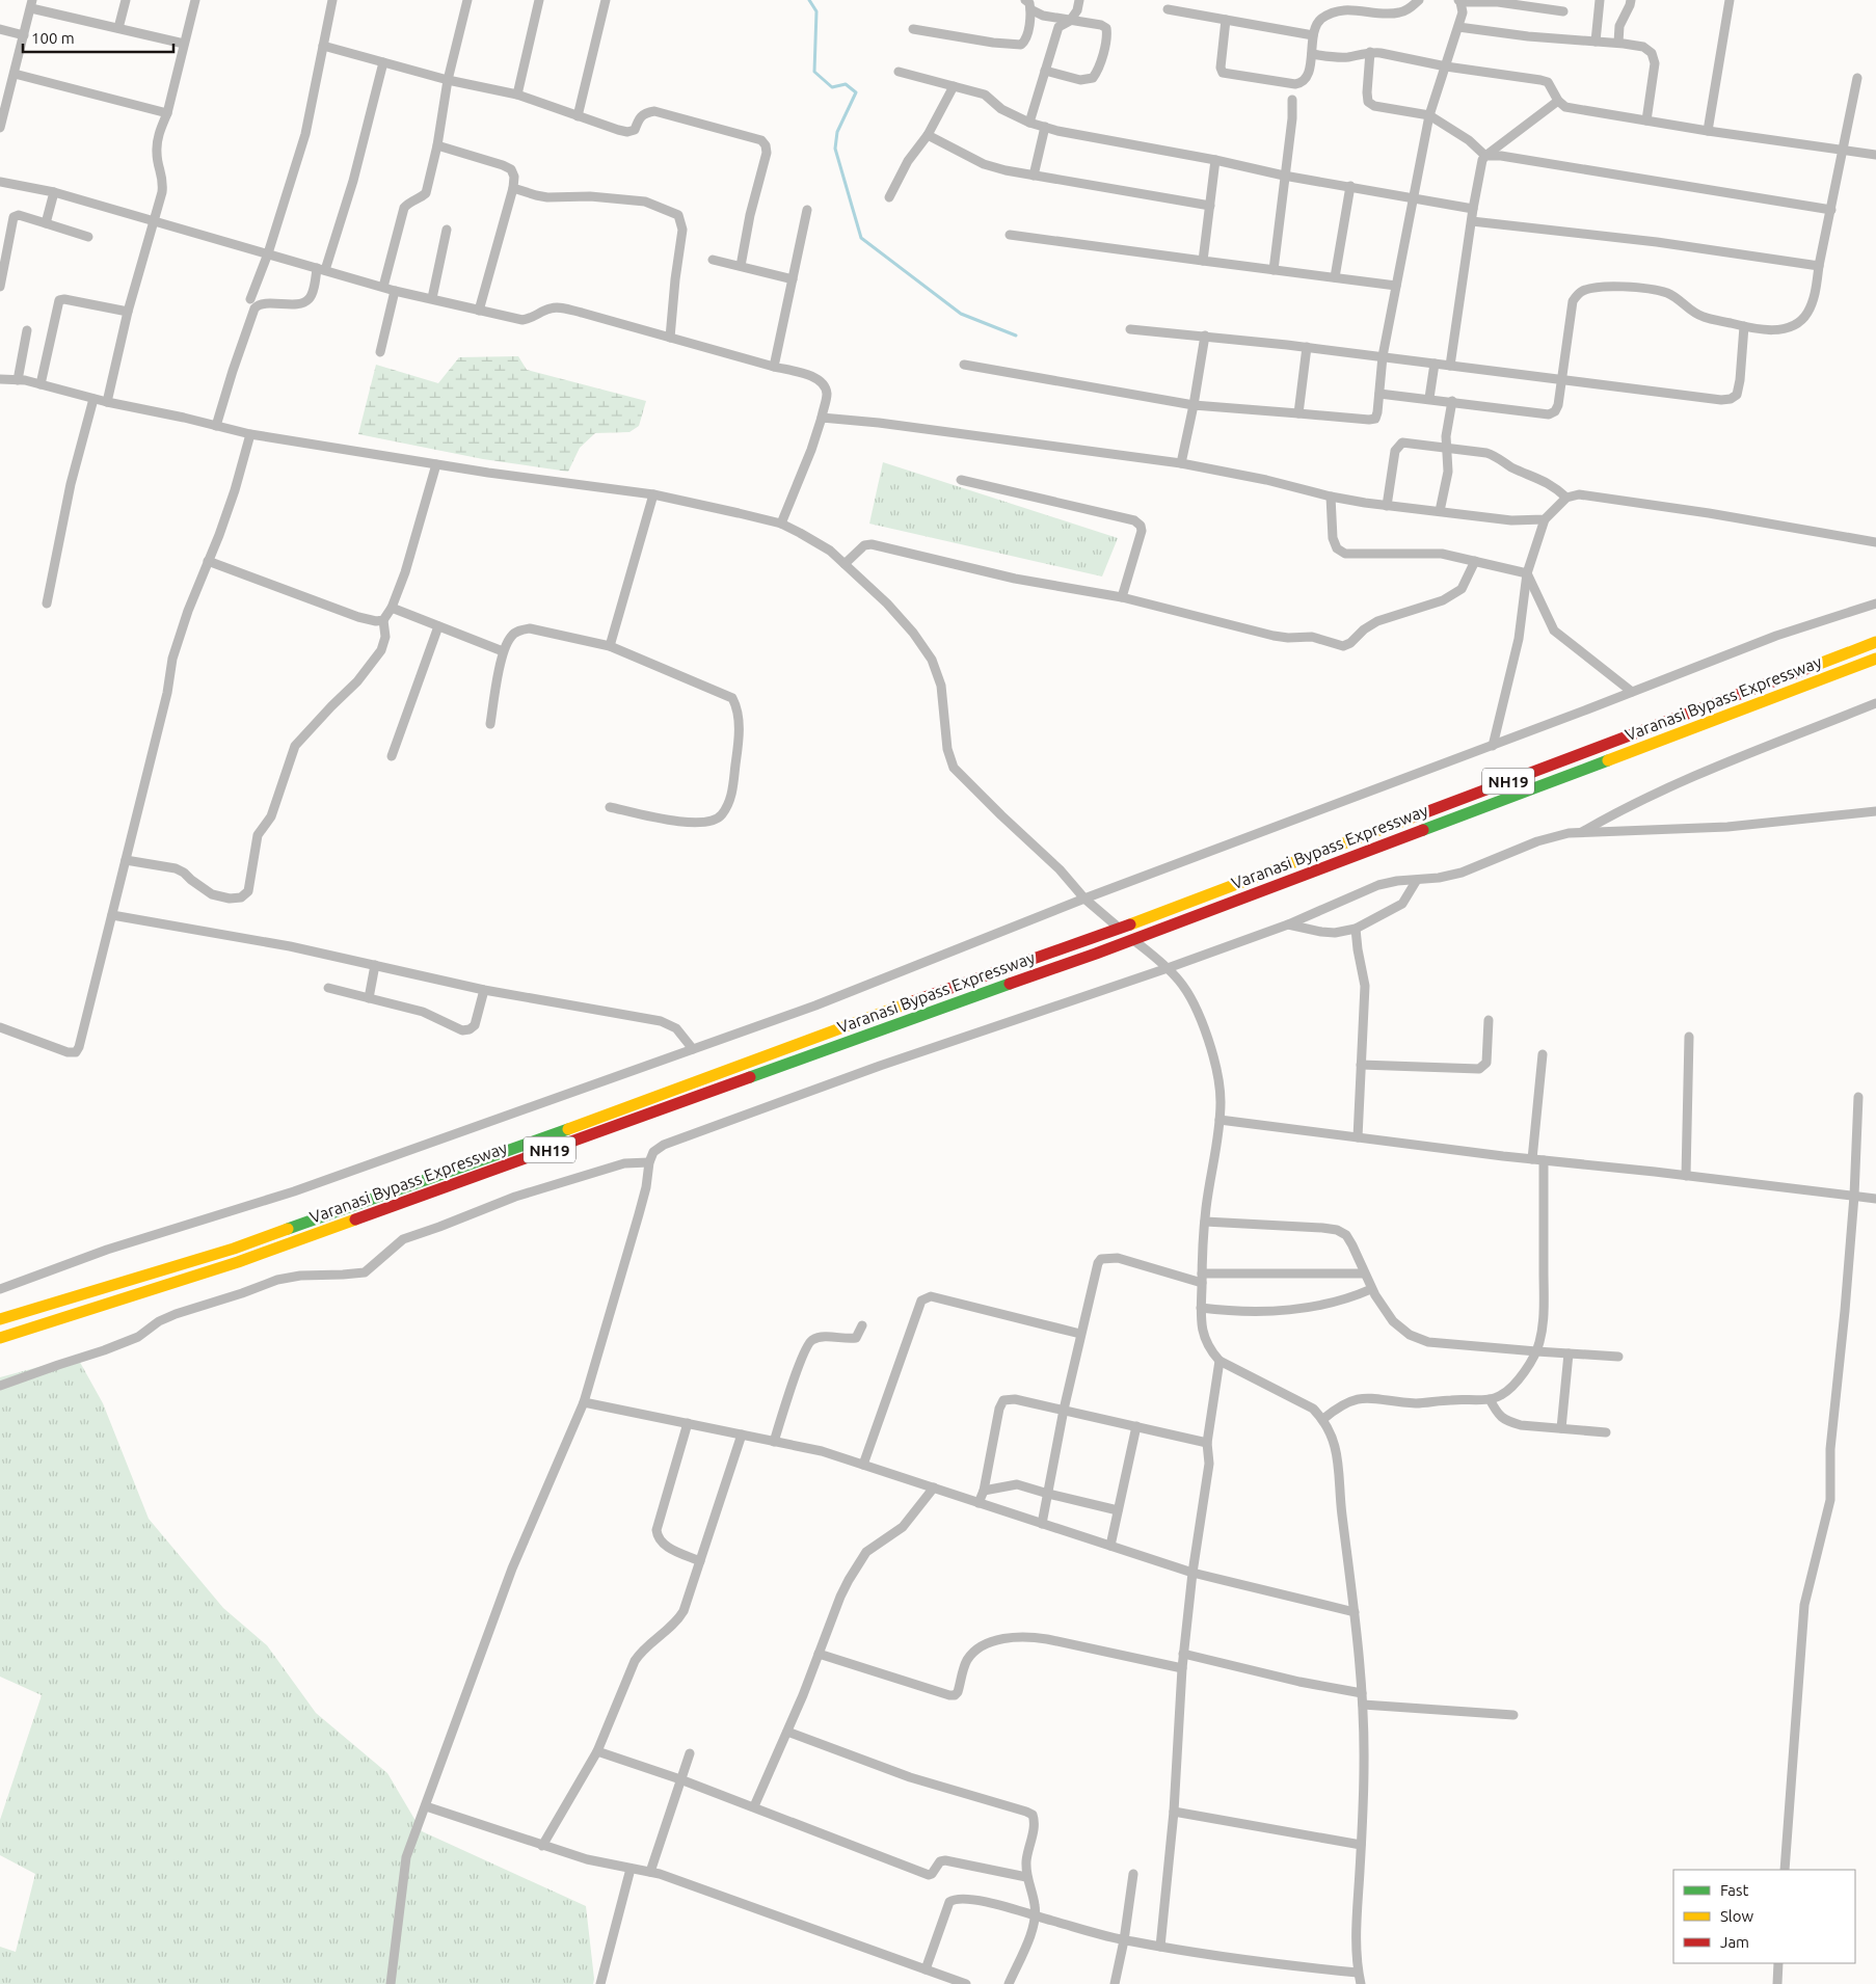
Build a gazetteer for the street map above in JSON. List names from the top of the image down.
{
  "streets": {
    "highway": ["Varanasi Bypass Expressway", "NH19"]
  },
  "legend": ["Fast", "Slow", "Jam"],
  "scale_bar": "100 m"
}
